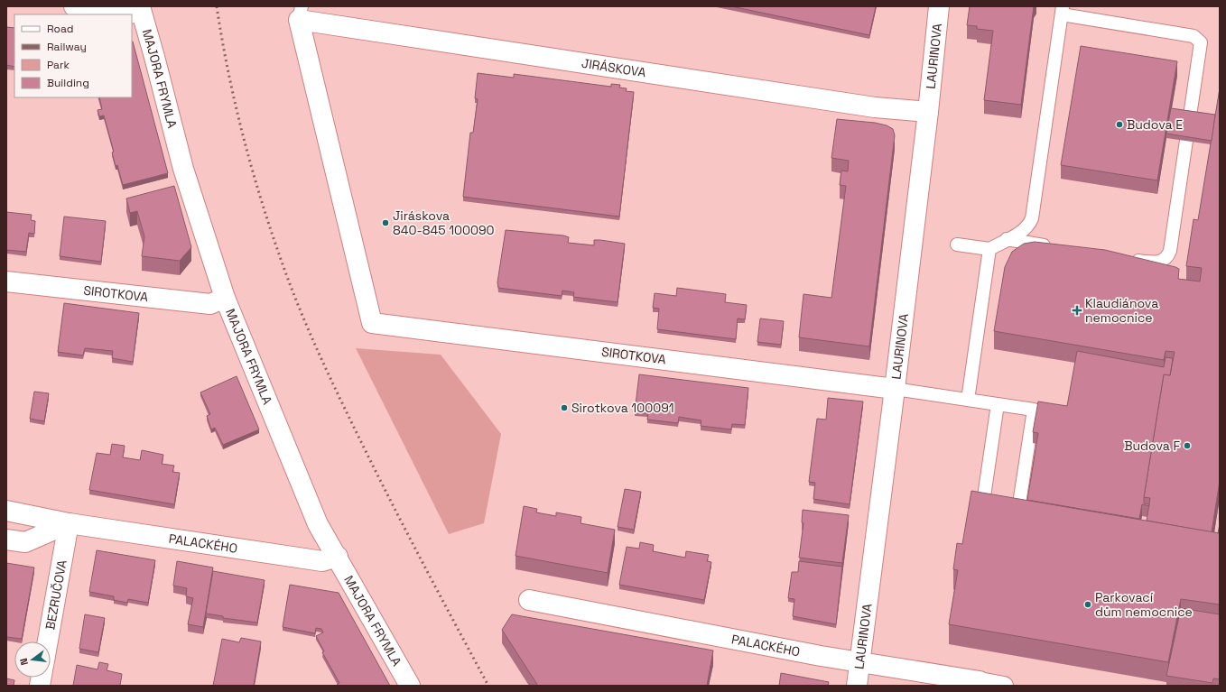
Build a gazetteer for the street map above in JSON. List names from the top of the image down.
{
  "streets": {
    "street": [
      "LAURINOVA",
      "JIRÁSKOVA",
      "MAJORA FRYMLA",
      "SIROTKOVA",
      "PALACKÉHO",
      "BEZRUČOVA"
    ]
  },
  "crossings": [
    ["LAURINOVA", "JIRÁSKOVA"],
    ["LAURINOVA", "SIROTKOVA"],
    ["LAURINOVA", "PALACKÉHO"],
    ["JIRÁSKOVA", "SIROTKOVA"],
    ["MAJORA FRYMLA", "SIROTKOVA"],
    ["MAJORA FRYMLA", "PALACKÉHO"],
    ["PALACKÉHO", "BEZRUČOVA"]
  ],
  "places": {
    "other": [
      "Budova E",
      "Jiráskova 840-845 100090",
      "Sirotkova 100091",
      "Budova F",
      "Parkovací dům nemocnice"
    ],
    "health": ["Klaudiánova nemocnice"]
  },
  "legend": [
    "Road",
    "Railway",
    "Park",
    "Building"
  ],
  "north": "left"
}
